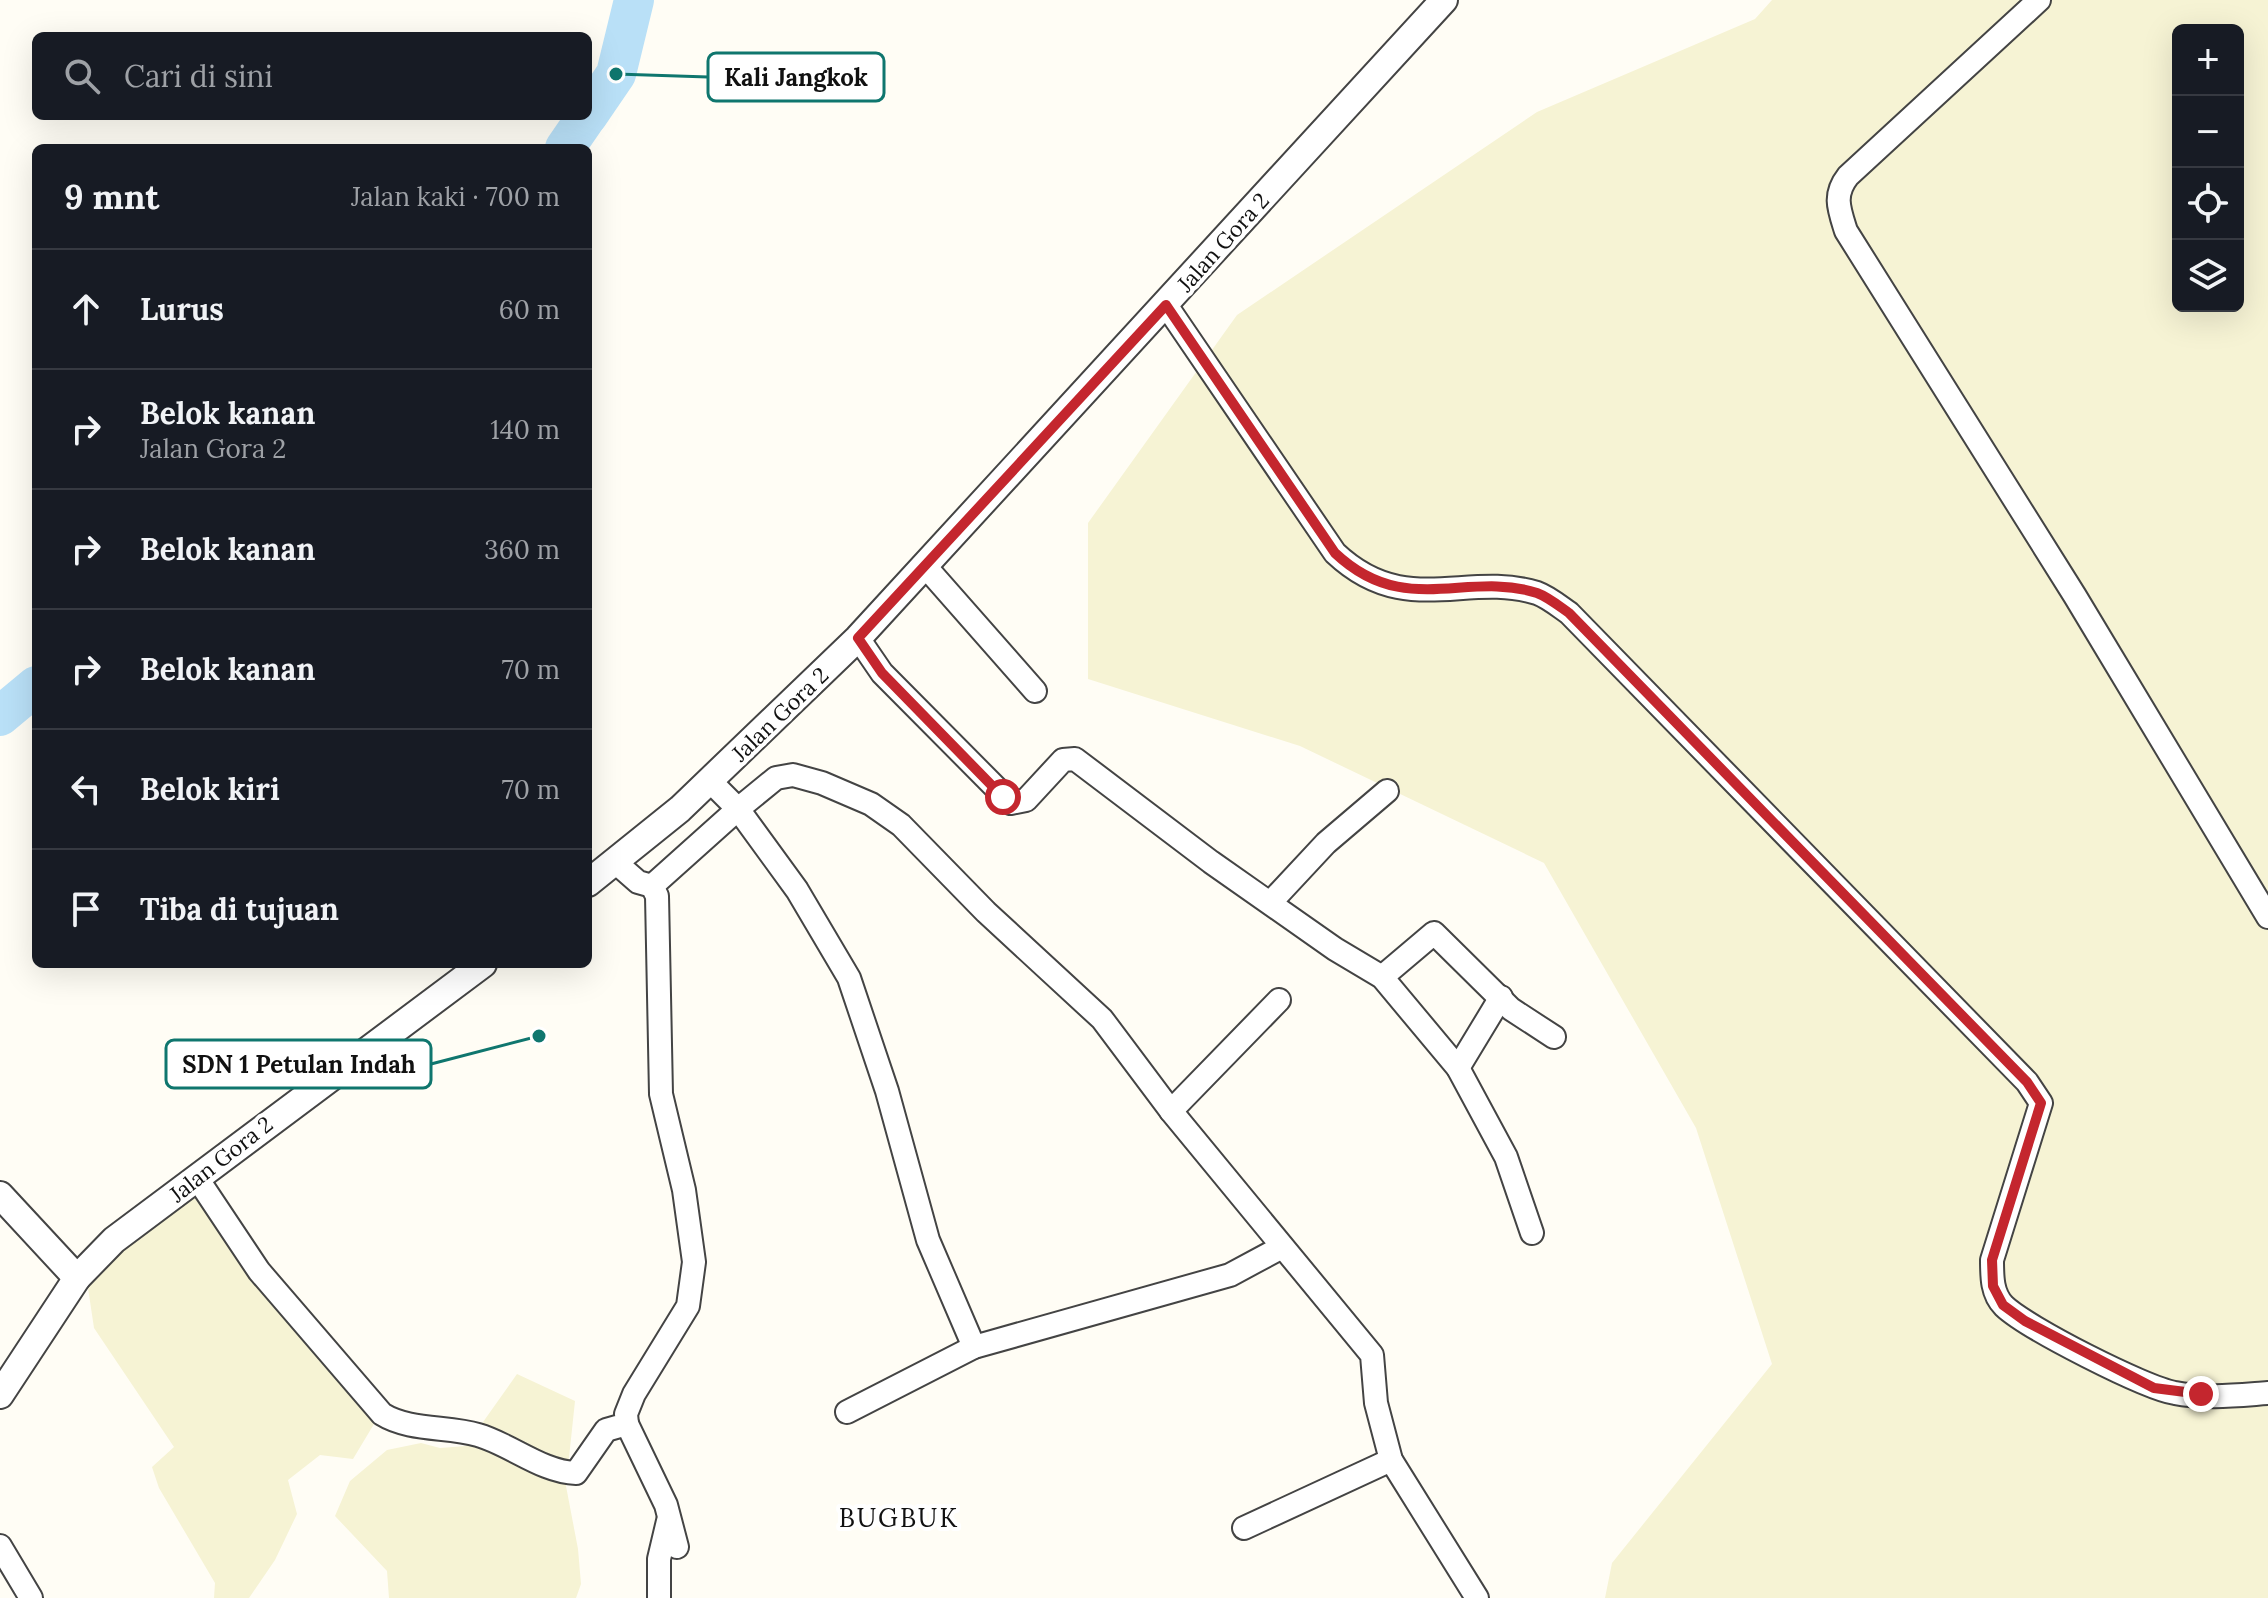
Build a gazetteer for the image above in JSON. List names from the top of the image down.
{
  "streets": {
    "street": ["Jalan Gora 2"]
  },
  "districts": ["BUGBUK"],
  "places": ["Kali Jangkok", "SDN 1 Petulan Indah"],
  "page": {
    "map_buttons": ["+", "−"],
    "search": "Cari di sini",
    "heading": ["9 mnt", "Jalan kaki · 700 m"],
    "list": [
      ["Lurus", "60 m"],
      ["Belok kanan", "Jalan Gora 2", "140 m"],
      ["Belok kanan", "360 m"],
      ["Belok kanan", "70 m"],
      ["Belok kiri", "70 m"],
      "Tiba di tujuan"
    ]
  }
}
